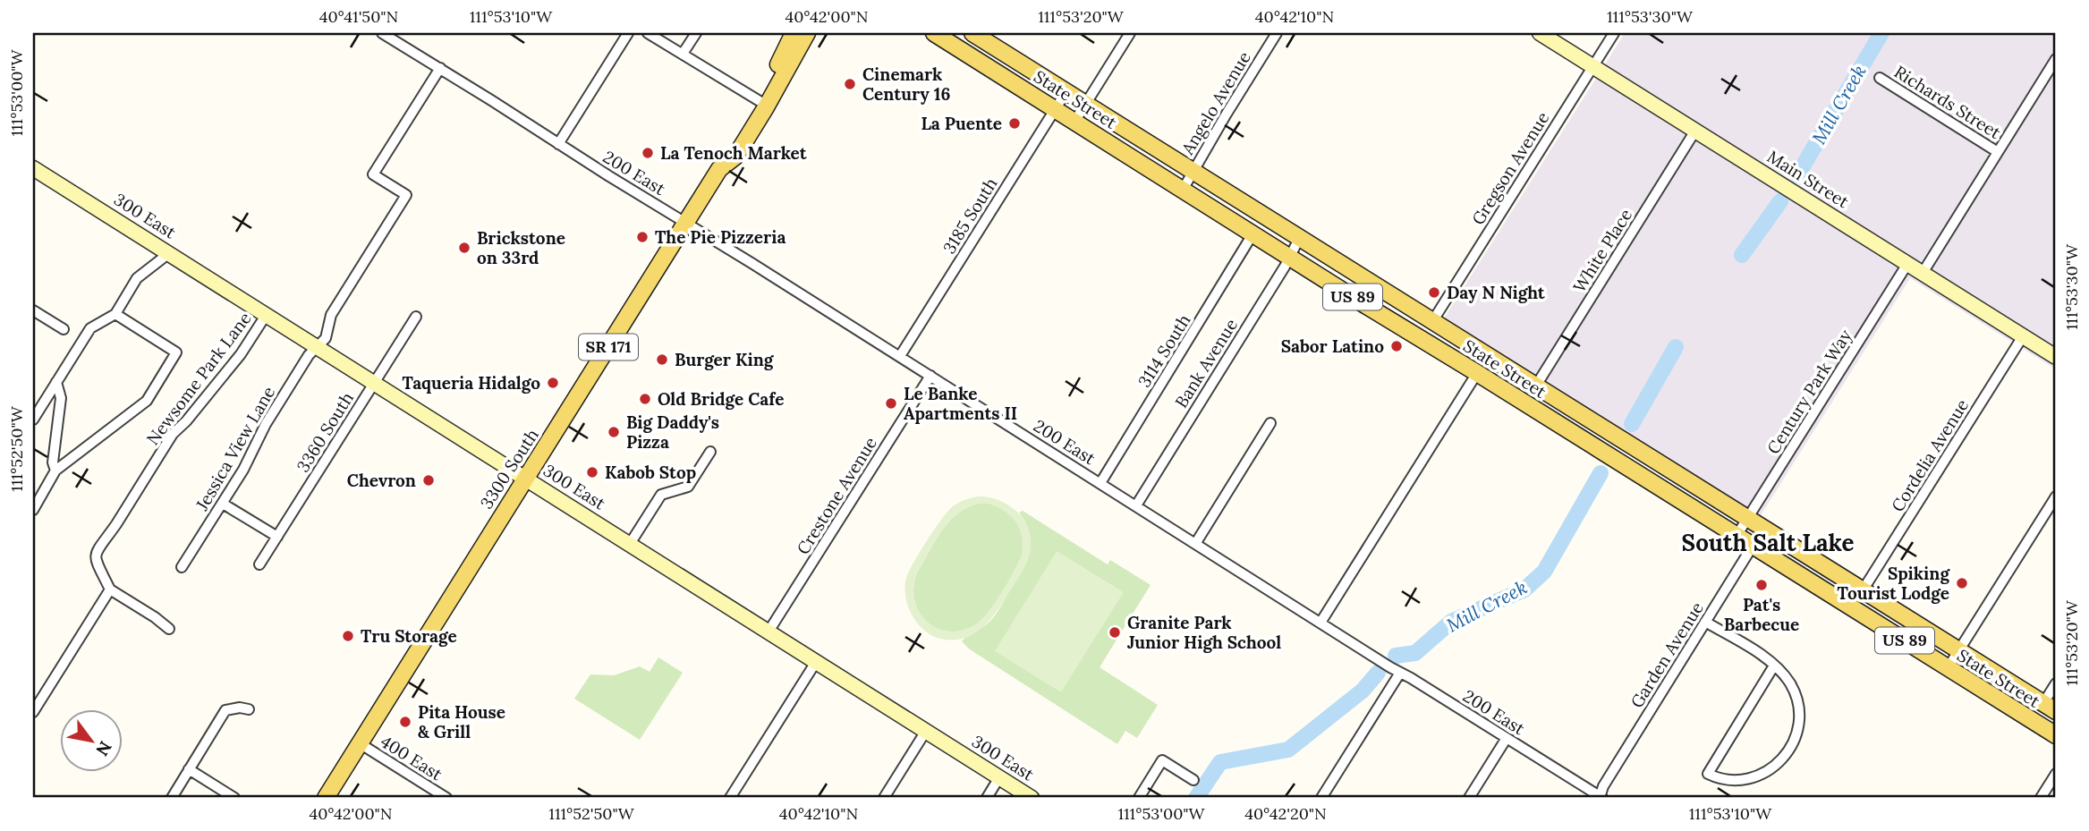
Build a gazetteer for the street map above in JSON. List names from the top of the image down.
{
  "streets": {
    "main road": [
      "State Street",
      "US 89",
      "SR 171",
      "3300 South"
    ],
    "street": [
      "Richards Street",
      "Angelo Avenue",
      "Gregson Avenue",
      "200 East",
      "Main Street",
      "300 East",
      "3185 South",
      "White Place",
      "3114 South",
      "Bank Avenue",
      "Newsome Park Lane",
      "Century Park Way",
      "3360 South",
      "Jessica View Lane",
      "Cordelia Avenue",
      "Crestone Avenue",
      "Garden Avenue",
      "400 East"
    ]
  },
  "crossings": [
    ["State Street", "Angelo Avenue"],
    ["State Street", "Gregson Avenue"],
    ["State Street", "3185 South"],
    ["State Street", "White Place"],
    ["State Street", "3114 South"],
    ["State Street", "Bank Avenue"],
    ["State Street", "Century Park Way"],
    ["State Street", "Cordelia Avenue"],
    ["State Street", "Garden Avenue"],
    ["Gregson Avenue", "Main Street"],
    ["200 East", "3185 South"],
    ["200 East", "3114 South"],
    ["200 East", "Bank Avenue"],
    ["200 East", "Jessica View Lane"],
    ["200 East", "3300 South"],
    ["200 East", "Crestone Avenue"],
    ["200 East", "Garden Avenue"],
    ["Main Street", "White Place"],
    ["Main Street", "Century Park Way"],
    ["Main Street", "Cordelia Avenue"],
    ["300 East", "Newsome Park Lane"],
    ["300 East", "3360 South"],
    ["300 East", "Jessica View Lane"],
    ["300 East", "3300 South"],
    ["300 East", "Crestone Avenue"],
    ["3300 South", "400 East"]
  ],
  "districts": ["South Salt Lake"],
  "water": ["Mill Creek"],
  "places": [
    "Cinemark Century 16",
    "La Puente",
    "La Tenoch Market",
    "The Pie Pizzeria",
    "Brickstone on 33rd",
    "Day N Night",
    "Sabor Latino",
    "Burger King",
    "Taqueria Hidalgo",
    "Old Bridge Cafe",
    "Le Banke Apartments II",
    "Big Daddy's Pizza",
    "Kabob Stop",
    "Chevron",
    "Spiking Tourist Lodge",
    "Pat's Barbecue",
    "Granite Park Junior High School",
    "Tru Storage",
    "Pita House & Grill"
  ],
  "north": "bottom right",
  "coordinates": [
    "40°41'50\"N",
    "111°53'10\"W",
    "40°42'00\"N",
    "111°53'20\"W",
    "40°42'10\"N",
    "111°53'30\"W",
    "111°53'00\"W",
    "111°52'50\"W",
    "40°42'20\"N"
  ]
}
